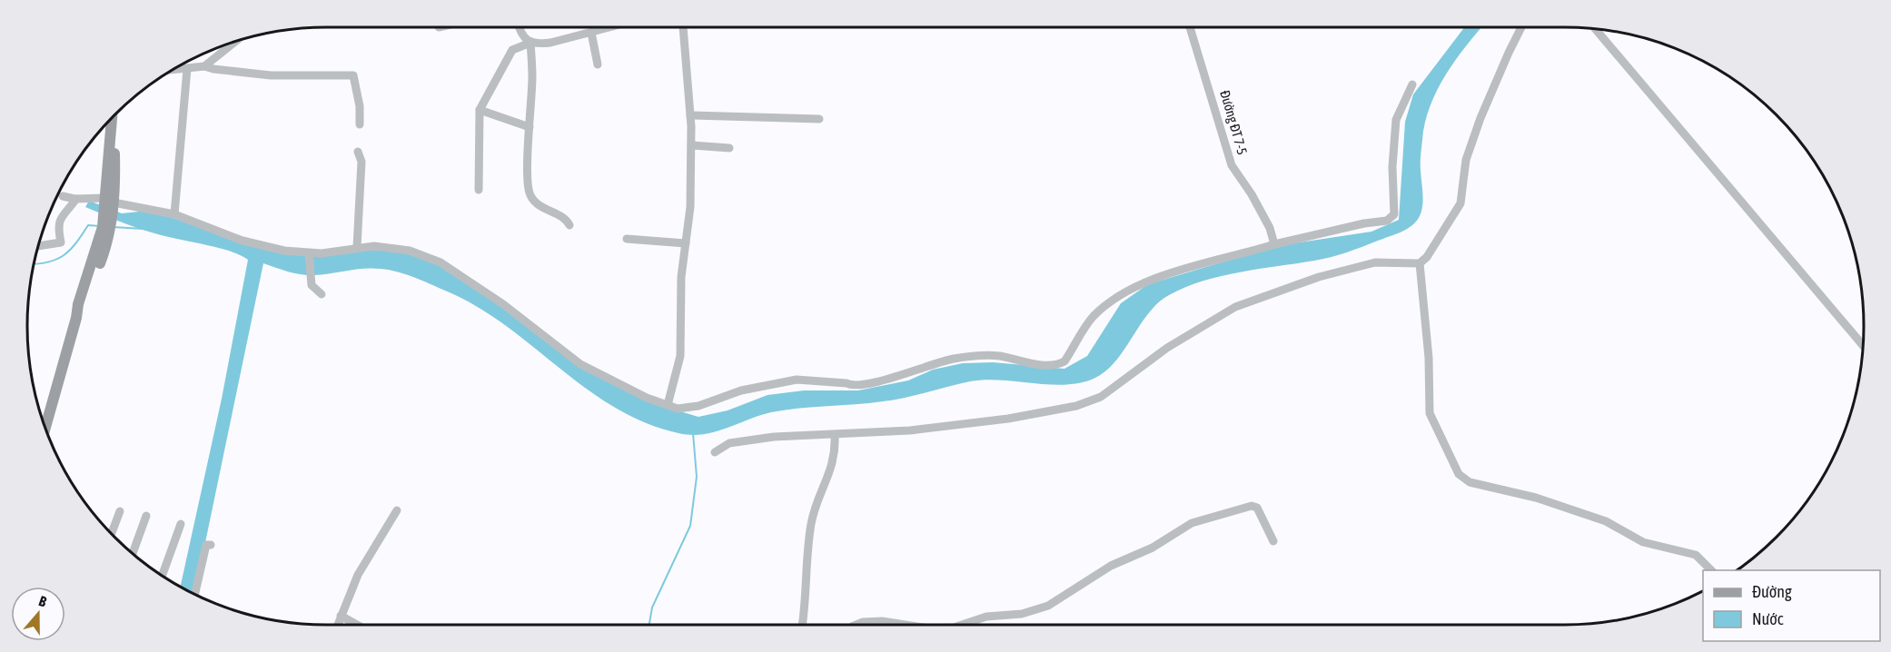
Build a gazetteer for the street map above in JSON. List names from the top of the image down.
{
  "streets": {
    "street": ["Đường ĐT 7-5"]
  },
  "legend": ["Đường", "Nước"],
  "north": "top"
}
